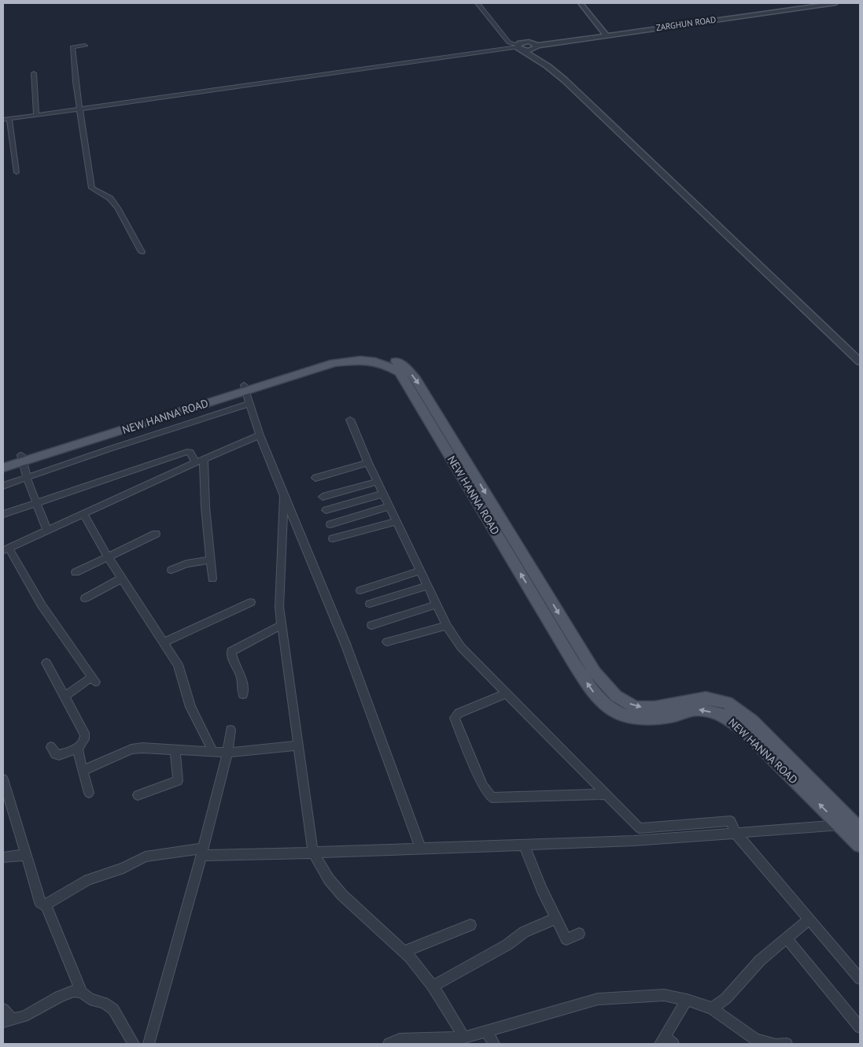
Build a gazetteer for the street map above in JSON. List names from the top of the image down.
{
  "streets": {
    "main road": ["NEW HANNA ROAD"],
    "street": ["ZARGHUN ROAD"]
  }
}
